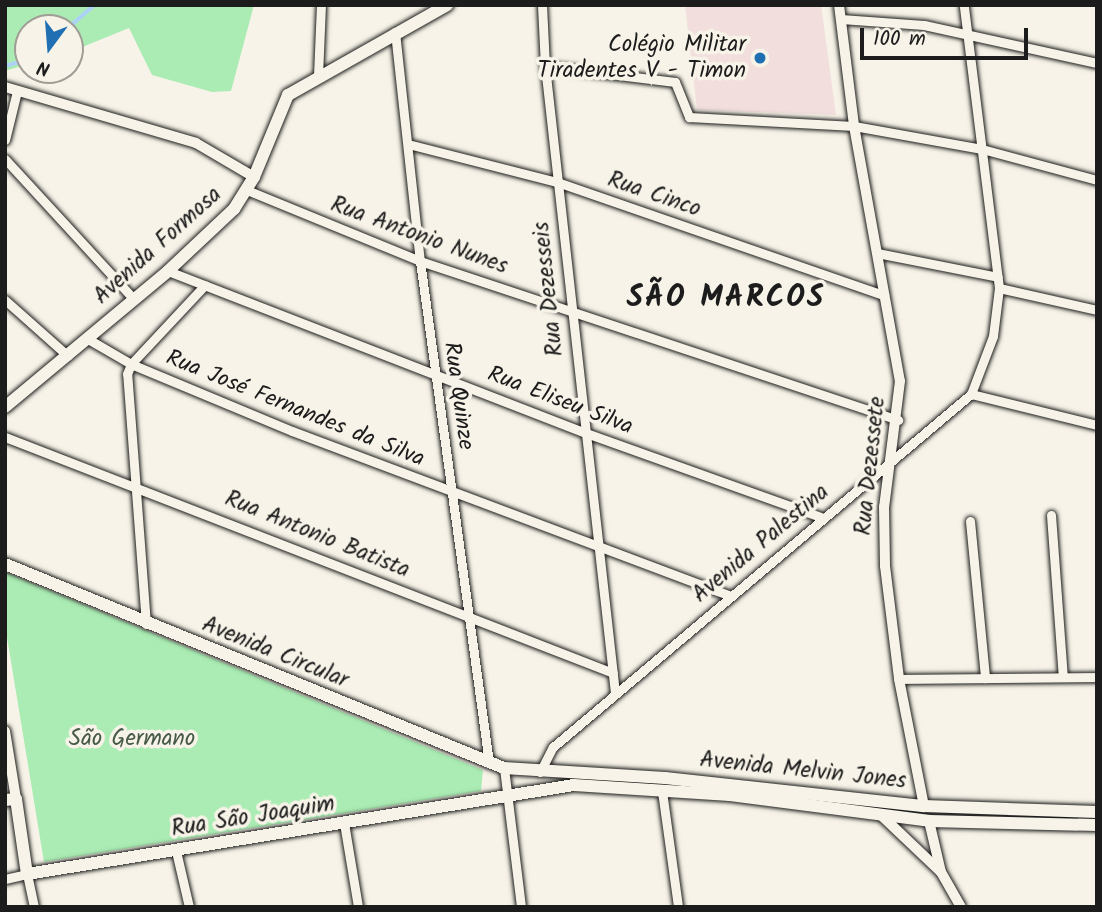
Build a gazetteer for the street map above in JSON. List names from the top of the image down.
{
  "streets": {
    "main road": [
      "Avenida Formosa",
      "Avenida Circular",
      "Avenida Melvin Jones",
      "Rua São Joaquim"
    ],
    "street": [
      "Rua Cinco",
      "Rua Antonio Nunes",
      "Rua Dezesseis",
      "Rua Quinze",
      "Rua Eliseu Silva",
      "Rua José Fernandes da Silva",
      "Rua Dezessete",
      "Rua Antonio Batista",
      "Avenida Palestina"
    ]
  },
  "crossings": [
    ["Rua Cinco", "Rua Dezesseis"],
    ["Rua Cinco", "Rua Quinze"],
    ["Rua Cinco", "Rua Dezessete"],
    ["Rua Antonio Nunes", "Avenida Formosa"],
    ["Rua Antonio Nunes", "Rua Dezesseis"],
    ["Rua Antonio Nunes", "Rua Quinze"],
    ["Rua Antonio Nunes", "Rua Dezessete"],
    ["Avenida Formosa", "Rua Quinze"],
    ["Avenida Formosa", "Rua Eliseu Silva"],
    ["Avenida Formosa", "Rua José Fernandes da Silva"],
    ["Rua Dezesseis", "Rua Eliseu Silva"],
    ["Rua Dezesseis", "Rua José Fernandes da Silva"],
    ["Rua Dezesseis", "Rua Antonio Batista"],
    ["Rua Dezesseis", "Avenida Palestina"],
    ["Rua Quinze", "Rua Eliseu Silva"],
    ["Rua Quinze", "Rua José Fernandes da Silva"],
    ["Rua Quinze", "Rua Antonio Batista"],
    ["Rua Quinze", "Avenida Circular"],
    ["Rua Eliseu Silva", "Avenida Palestina"],
    ["Rua José Fernandes da Silva", "Avenida Palestina"],
    ["Rua Dezessete", "Avenida Palestina"],
    ["Rua Dezessete", "Avenida Melvin Jones"],
    ["Avenida Palestina", "Avenida Melvin Jones"],
    ["Avenida Circular", "Avenida Melvin Jones"],
    ["Avenida Melvin Jones", "Rua São Joaquim"]
  ],
  "districts": ["SÃO MARCOS"],
  "parks": ["São Germano"],
  "places": ["Colégio Militar Tiradentes V - Timon"],
  "scale_bar": "100 m",
  "north": "bottom"
}
